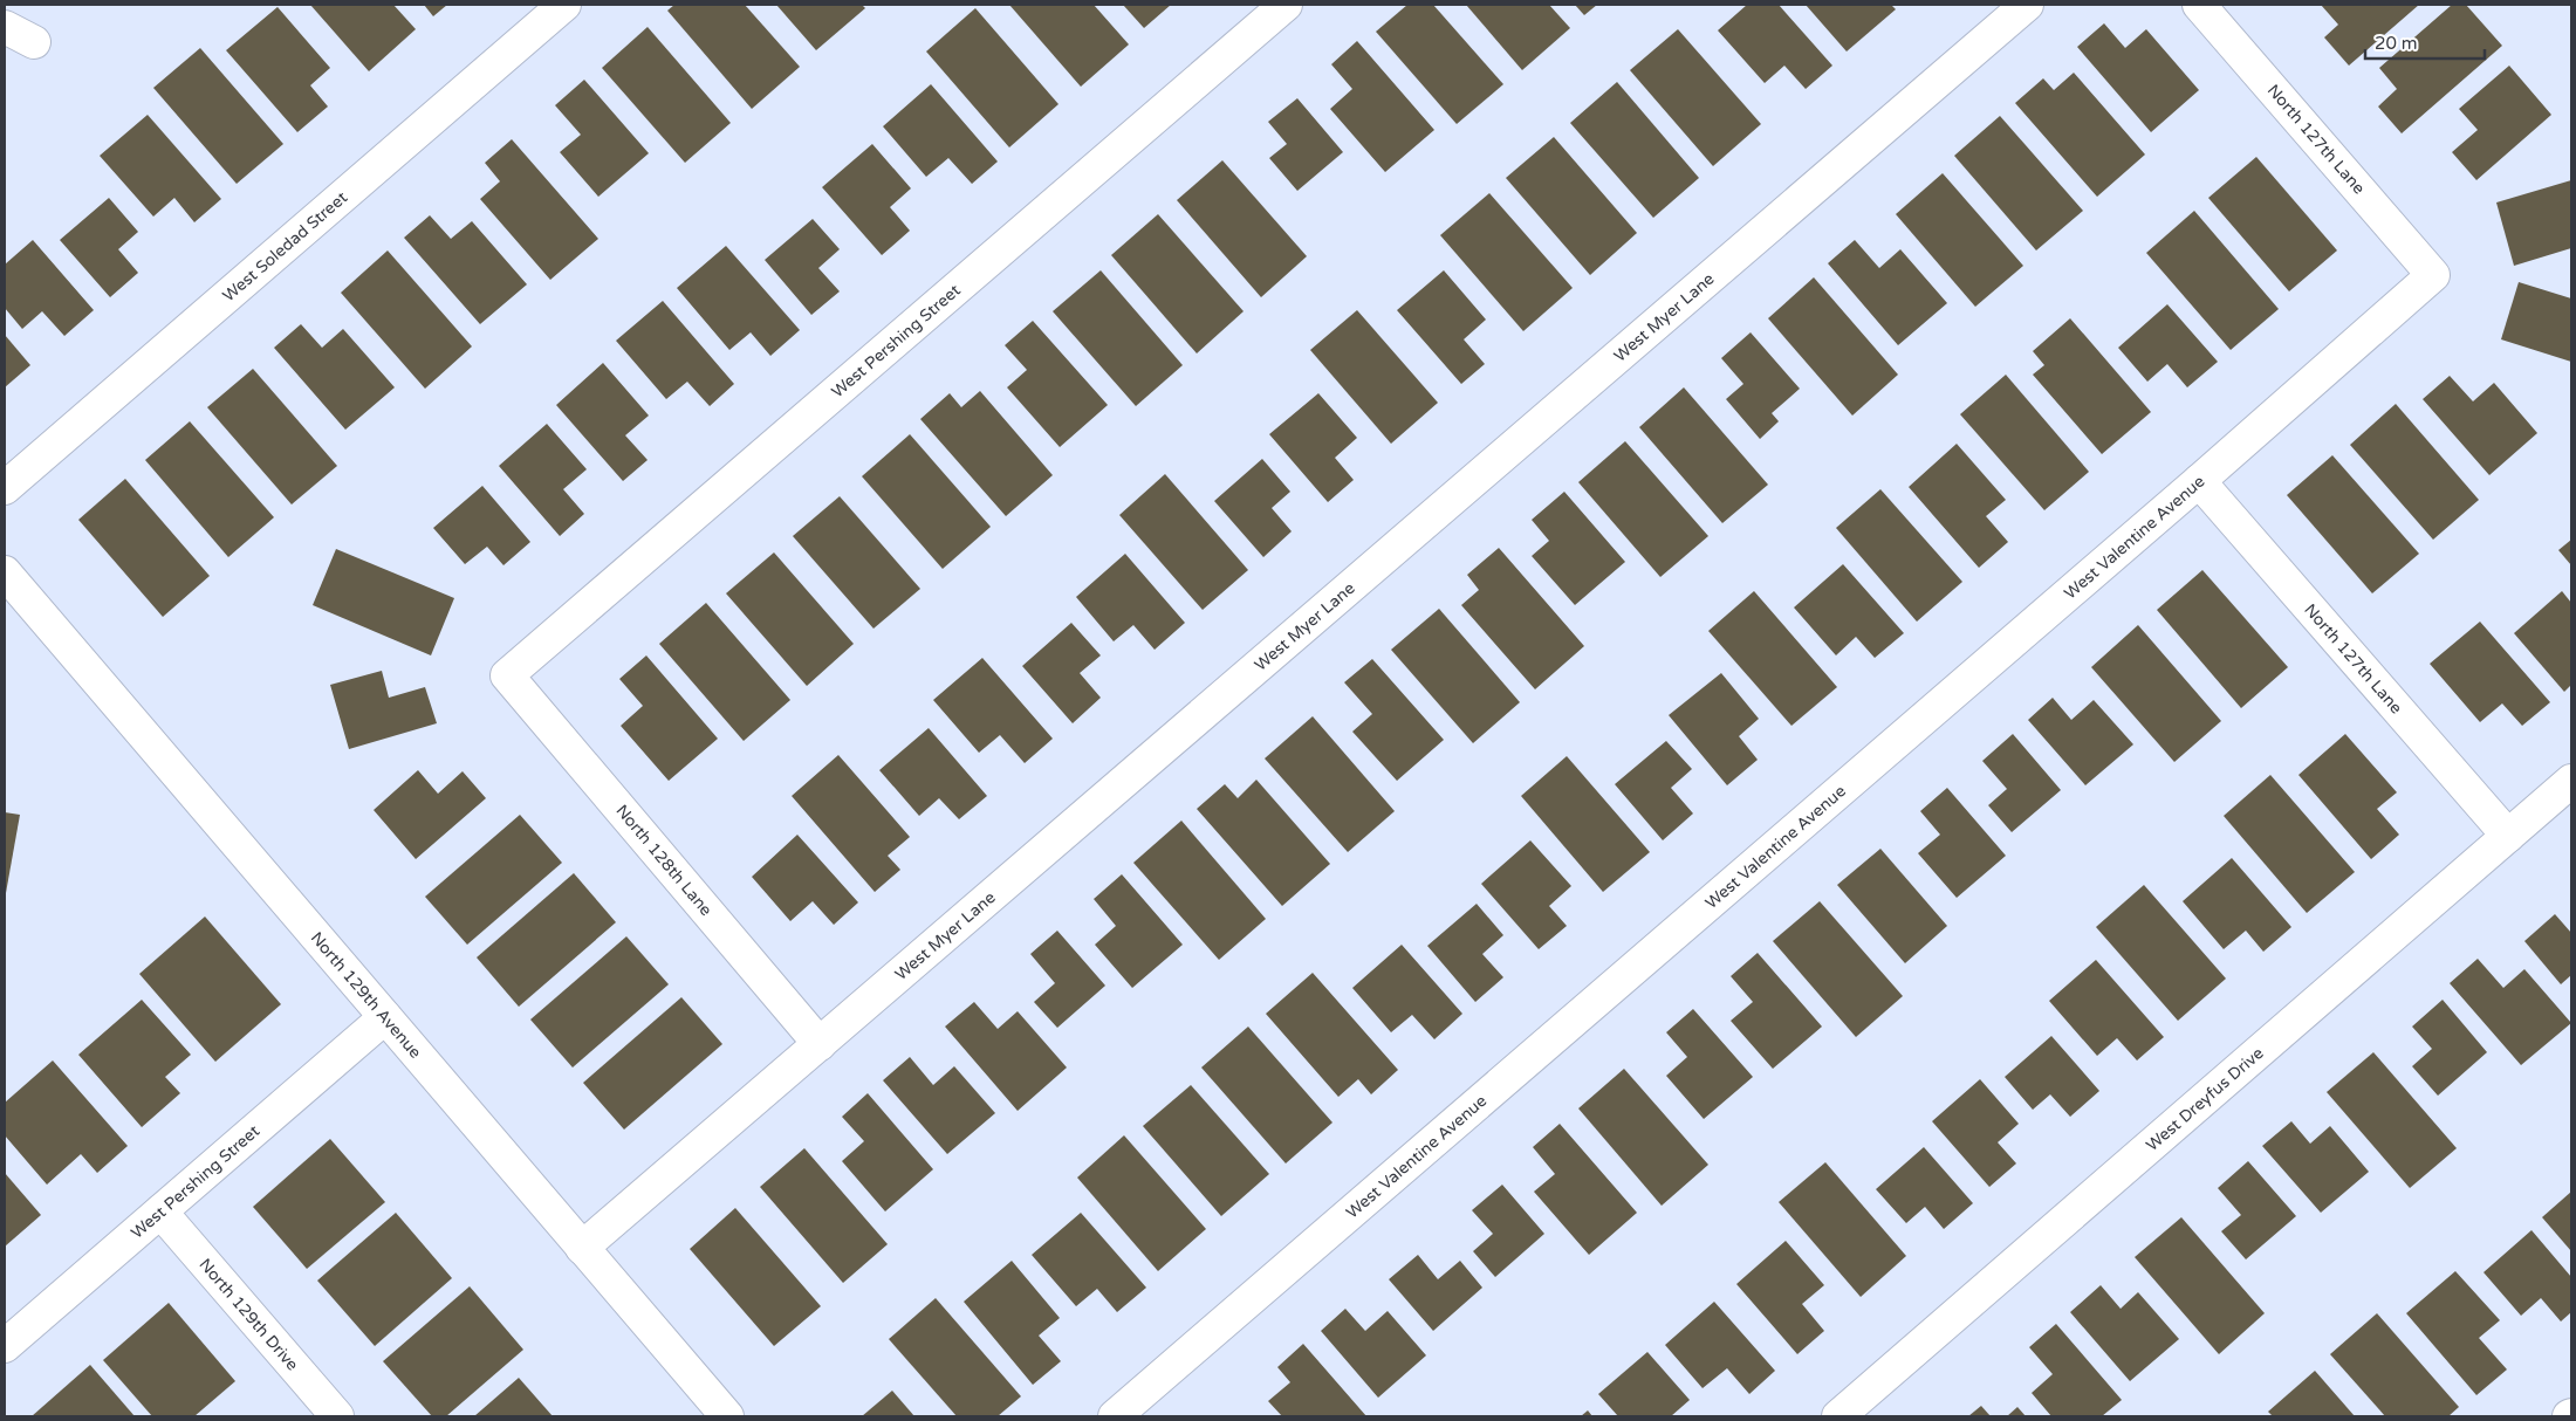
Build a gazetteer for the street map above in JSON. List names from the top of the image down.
{
  "streets": {
    "street": [
      "North 127th Lane",
      "West Soledad Street",
      "West Myer Lane",
      "West Pershing Street",
      "West Valentine Avenue",
      "North 128th Lane",
      "North 129th Avenue",
      "West Dreyfus Drive",
      "North 129th Drive"
    ]
  },
  "crossings": [
    ["North 127th Lane", "West Valentine Avenue"],
    ["North 127th Lane", "West Dreyfus Drive"],
    ["West Myer Lane", "North 128th Lane"],
    ["West Myer Lane", "North 129th Avenue"],
    ["West Pershing Street", "North 128th Lane"],
    ["West Pershing Street", "North 129th Avenue"],
    ["West Pershing Street", "North 129th Drive"]
  ],
  "scale_bar": "20 m"
}
